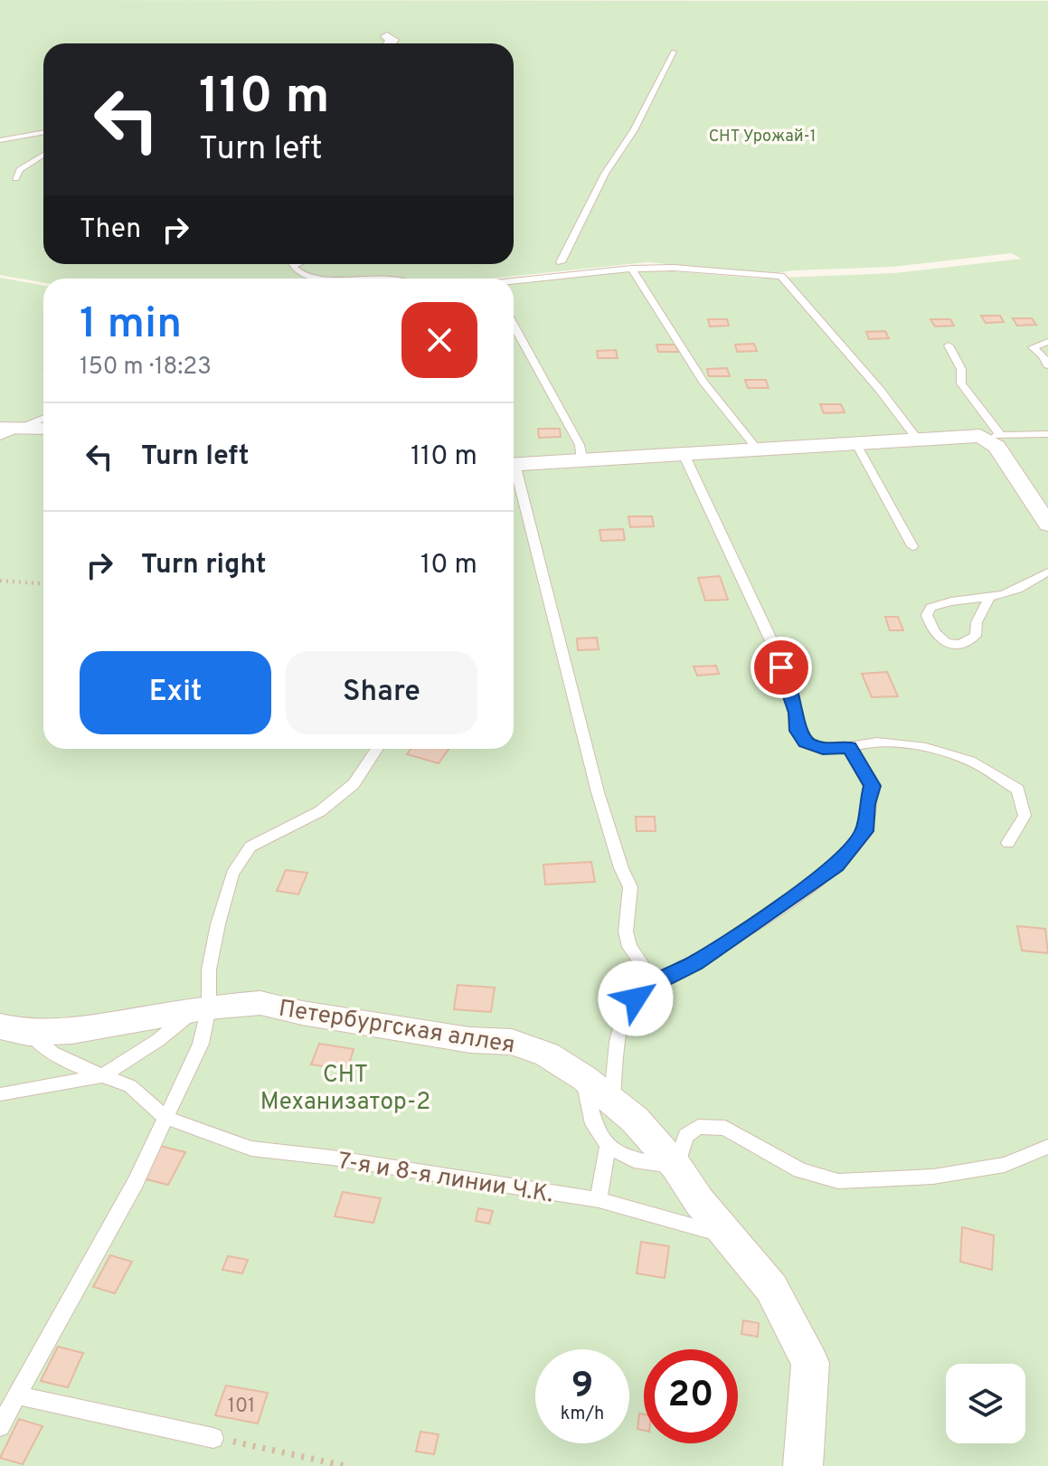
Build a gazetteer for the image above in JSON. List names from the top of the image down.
{
  "streets": {
    "street": ["Петербургская аллея"],
    "lane": ["7-я и 8-я линии Ч.К."]
  },
  "crossings": [
    ["Петербургская аллея", "7-я и 8-я линии Ч.К."]
  ],
  "parks": ["СНТ Урожай-1", "СНТ Механизатор-2"],
  "house_numbers": ["101"],
  "page": {
    "turn": ["110 m", "Turn left"],
    "then": "Then",
    "heading": ["1 min", "150 m · 18:23"],
    "list": [
      {
        "name": "Turn left",
        "value": "110 m"
      },
      {
        "name": "Turn right",
        "value": "10 m"
      }
    ],
    "buttons": ["Exit", "Share"],
    "speed": "9 km/h",
    "limit": "20"
  }
}
